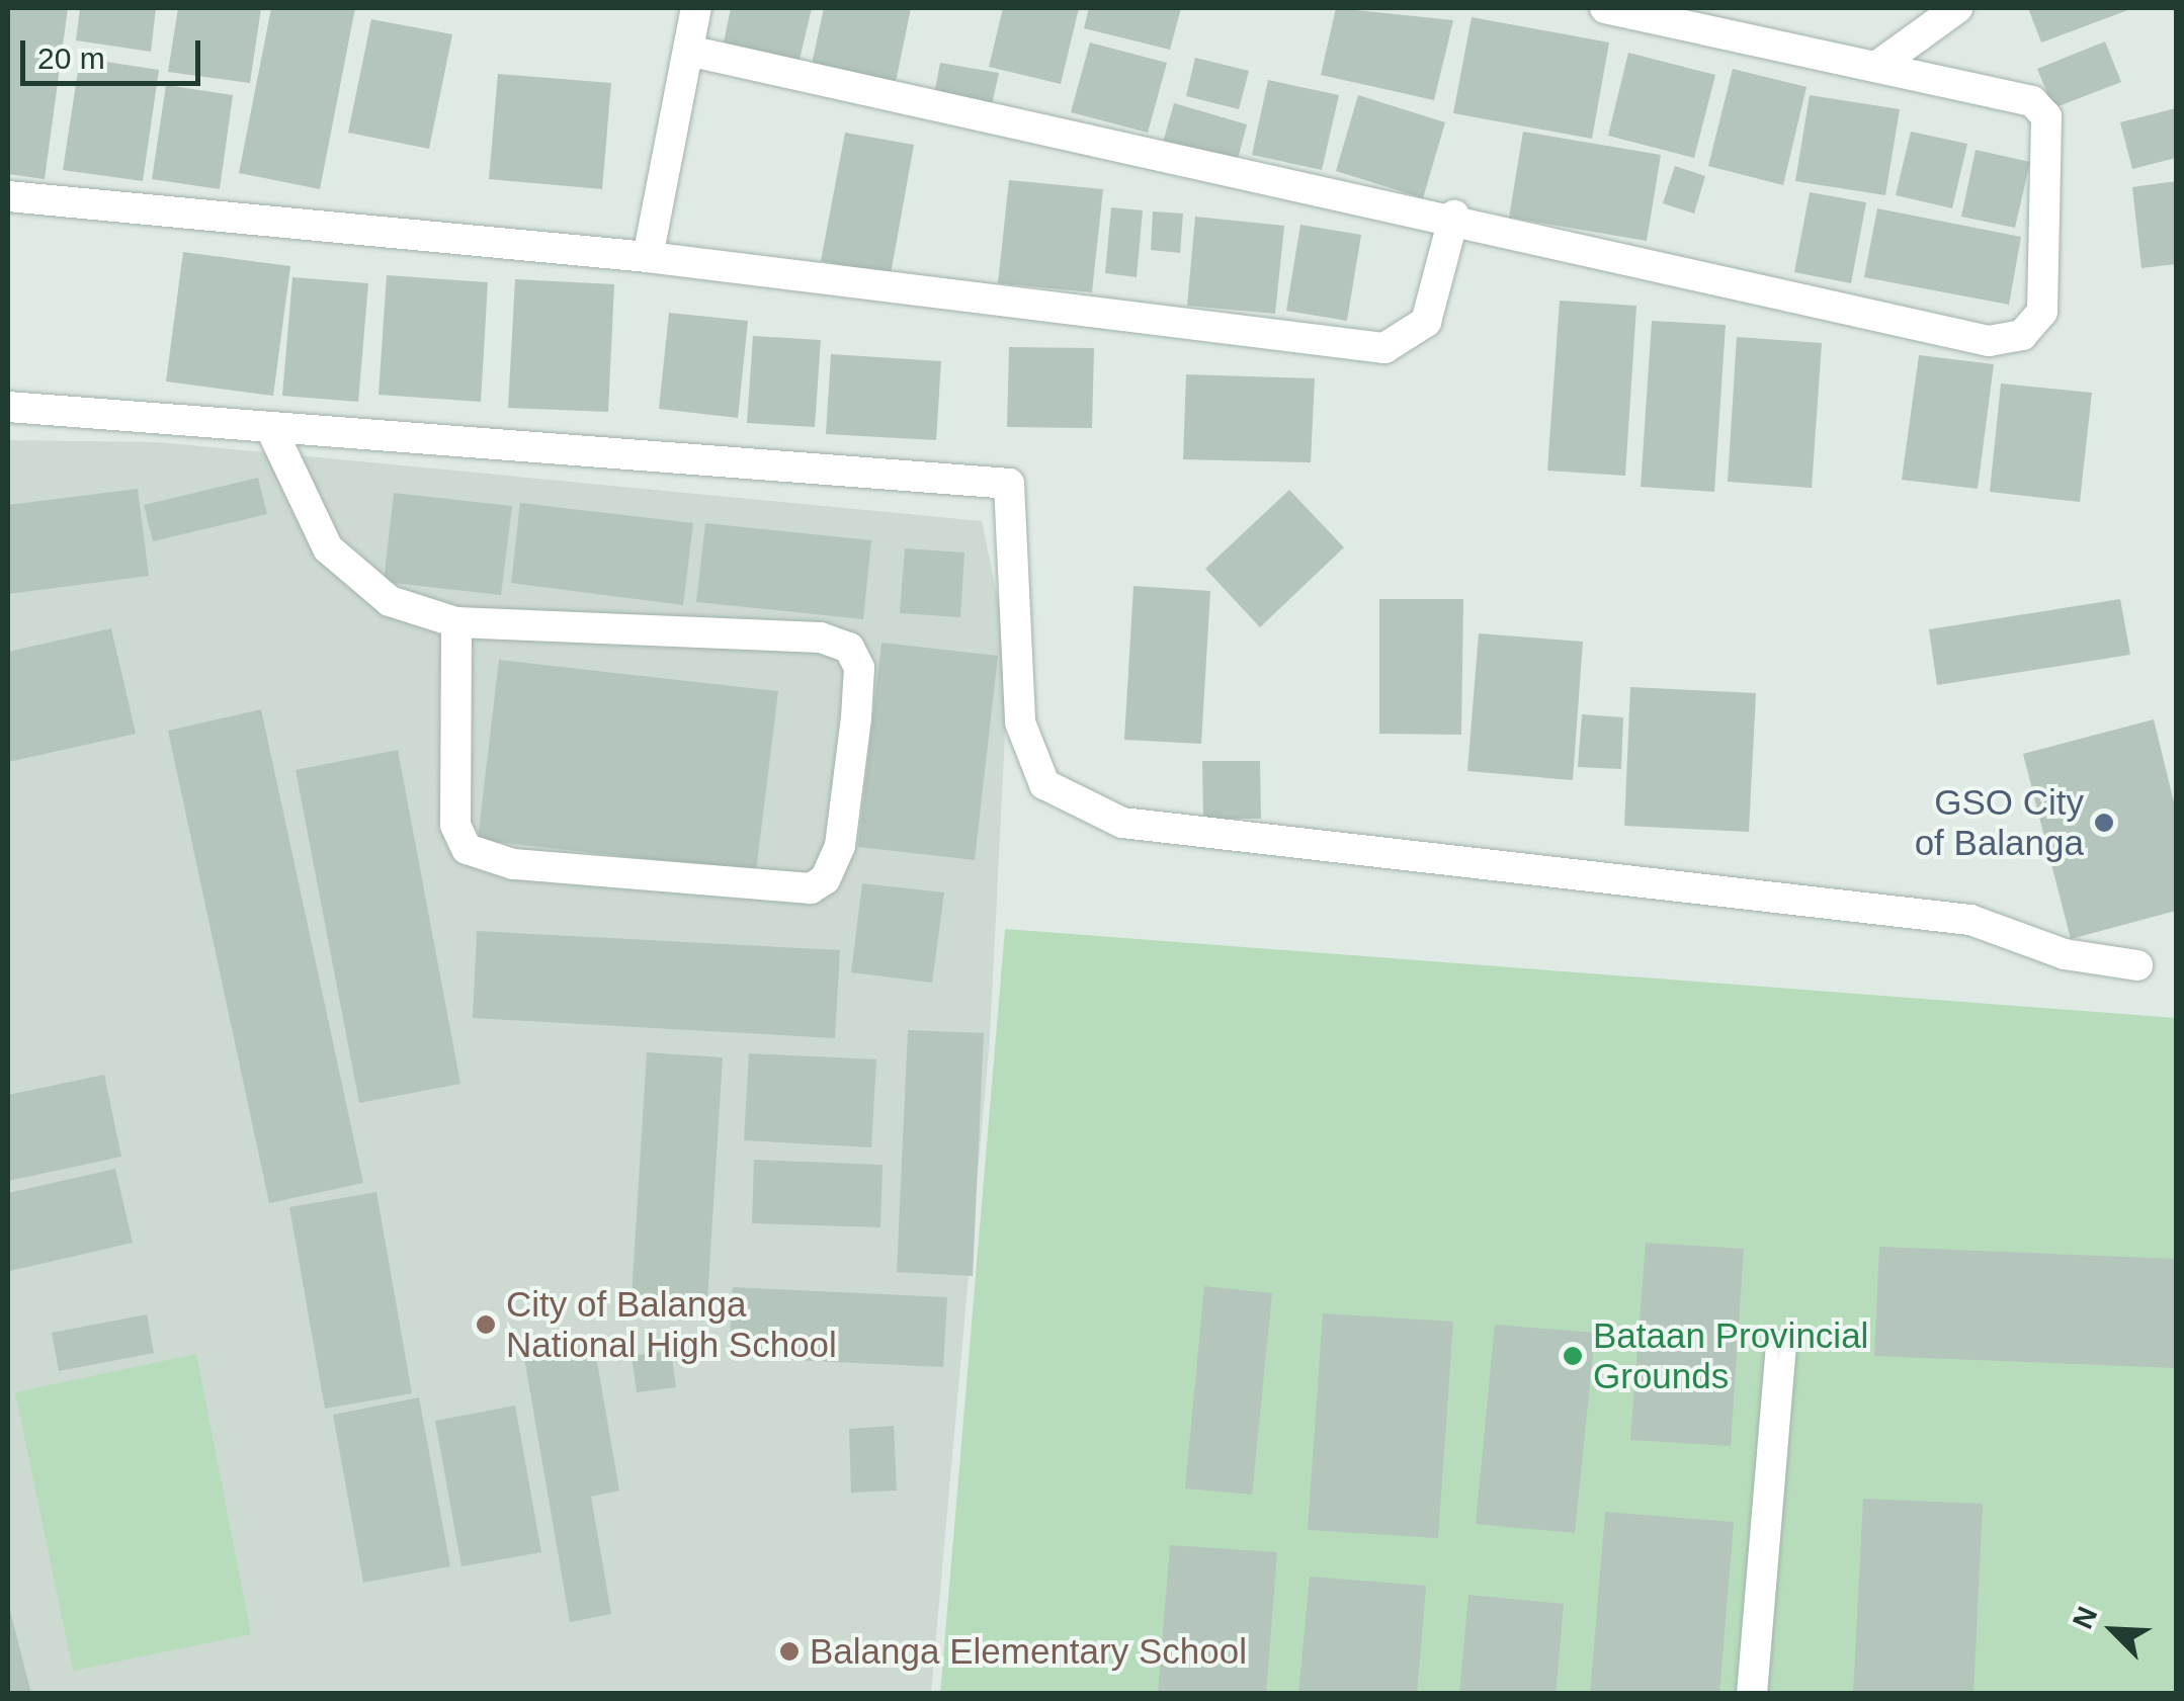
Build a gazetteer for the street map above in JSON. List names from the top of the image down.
{
  "places": [
    "GSO City of Balanga",
    "City of Balanga National High School",
    "Bataan Provincial Grounds",
    "Balanga Elementary School"
  ],
  "scale_bar": "20 m",
  "north": "top left"
}
